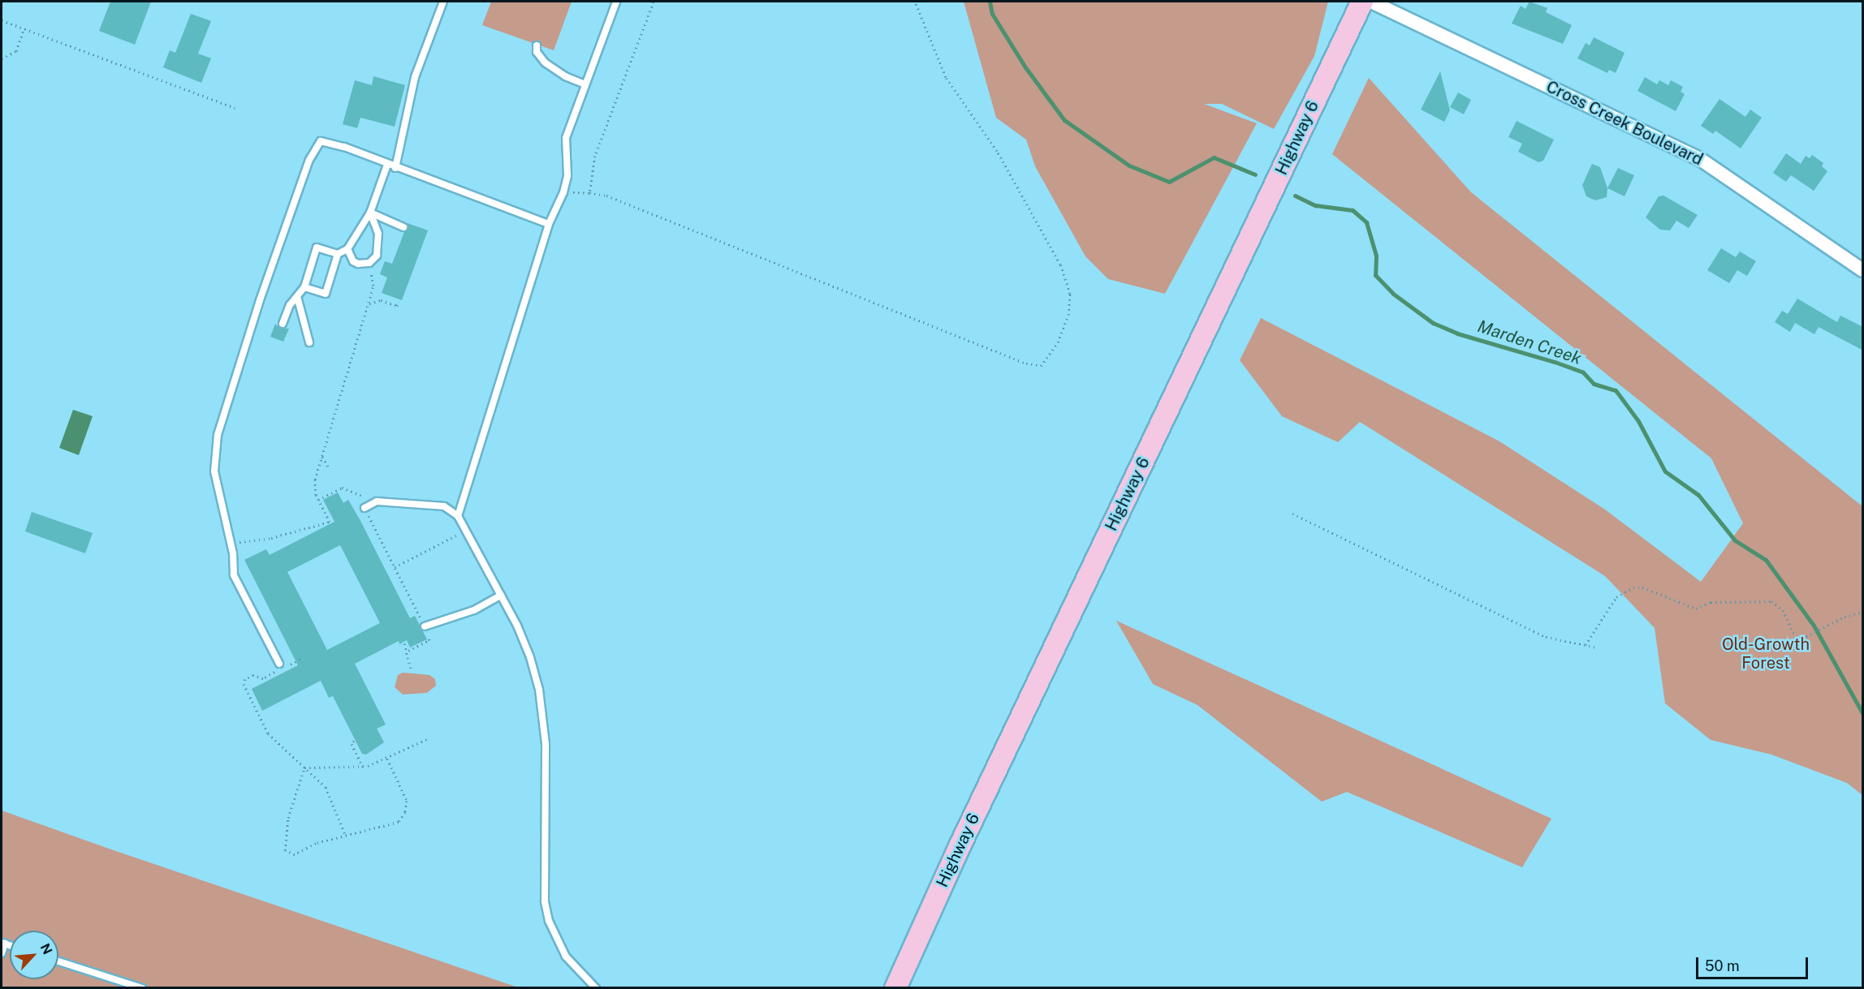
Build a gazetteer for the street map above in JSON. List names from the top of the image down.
{
  "streets": {
    "main road": ["Highway 6"],
    "street": ["Cross Creek Boulevard"]
  },
  "water": ["Marden Creek"],
  "parks": ["Old-Growth Forest"],
  "scale_bar": "50 m",
  "north": "top right"
}
